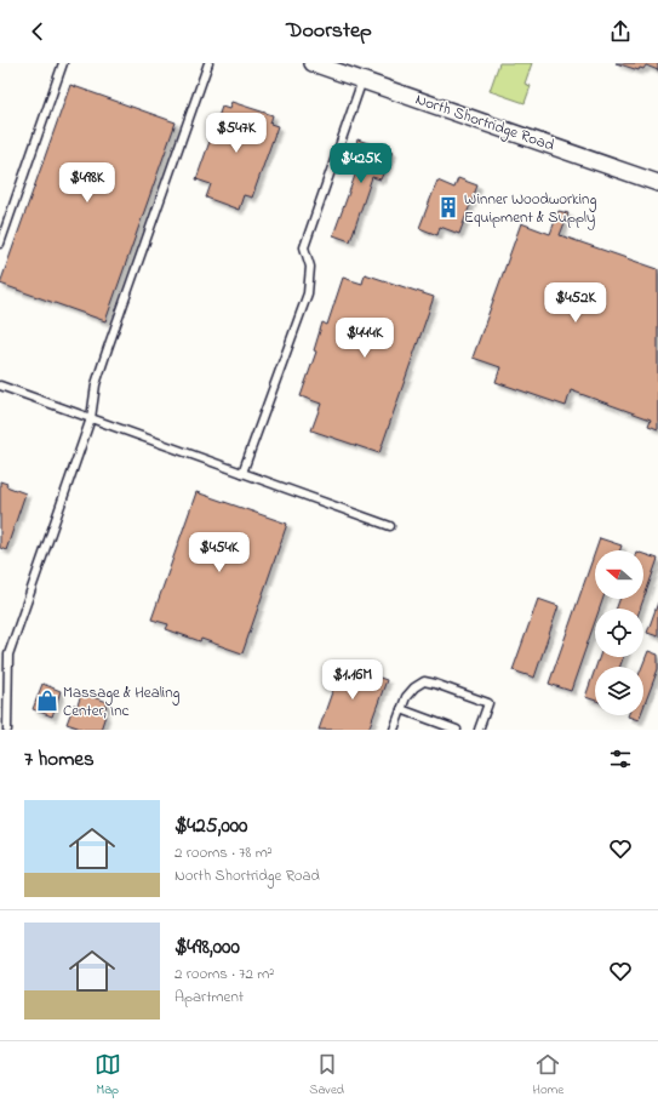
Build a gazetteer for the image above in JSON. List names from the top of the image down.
{
  "streets": {
    "street": ["North Shortridge Road"]
  },
  "places": {
    "building": ["Winner Woodworking Equipment & Supply"],
    "shop": ["Massage & Healing Center, Inc"]
  },
  "north": "left",
  "page": {
    "header": "Doorstep",
    "price": [
      "$547K",
      "$425K",
      "$498K",
      "$452K",
      "$444K",
      "$454K",
      "$1.16M"
    ],
    "heading": "7 homes",
    "list": [
      {
        "name": "$425,000",
        "note": "2 rooms · 78 m² · North Shortridge Road"
      },
      {
        "name": "$498,000",
        "note": "2 rooms · 72 m² · Apartment"
      }
    ],
    "tabs": ["Map", "Saved", "Home"]
  }
}
